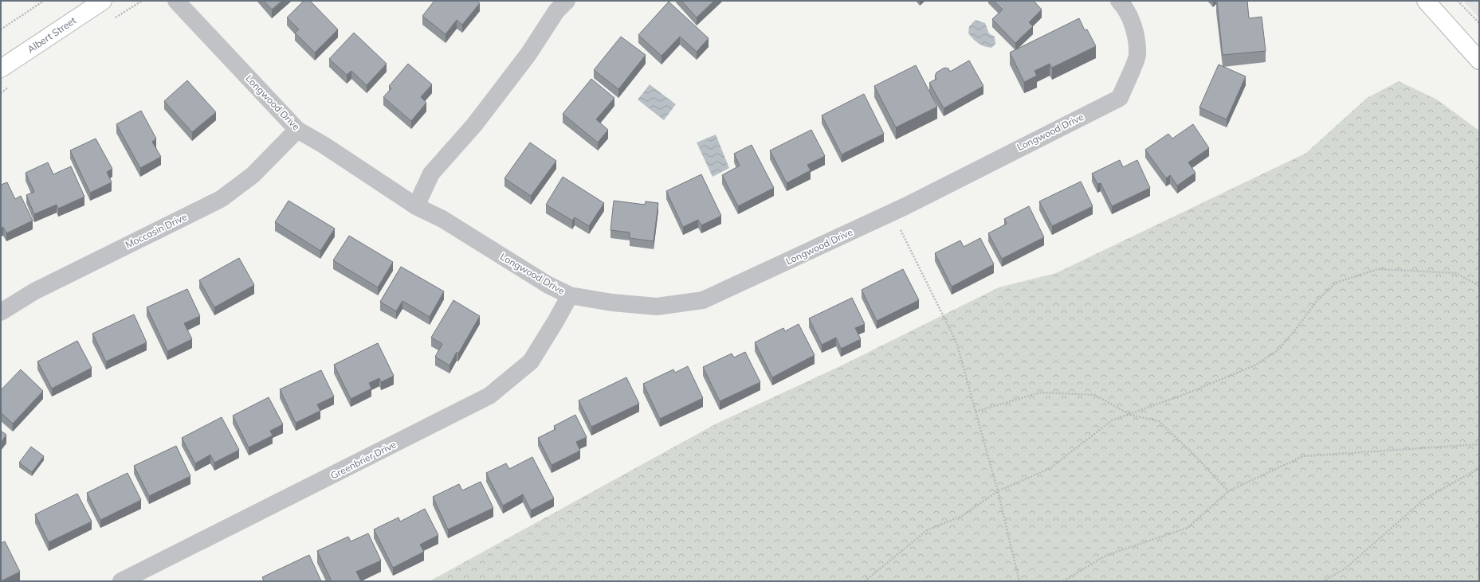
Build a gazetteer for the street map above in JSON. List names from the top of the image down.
{
  "streets": {
    "street": [
      "Albert Street",
      "Longwood Drive",
      "Moccasin Drive",
      "Greenbrier Drive"
    ]
  },
  "crossings": [
    ["Longwood Drive", "Moccasin Drive"],
    ["Longwood Drive", "Greenbrier Drive"]
  ]
}
